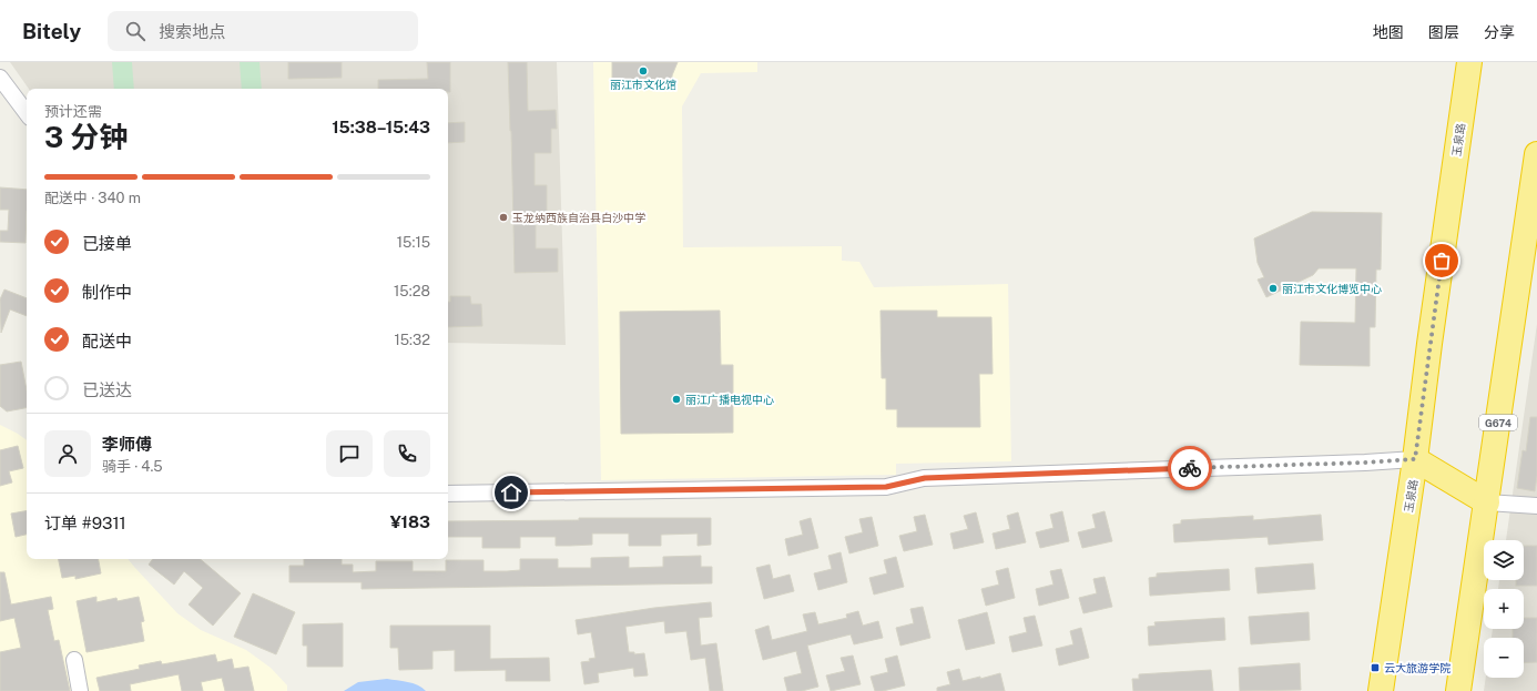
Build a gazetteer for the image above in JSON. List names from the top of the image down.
{
  "streets": {
    "highway": ["玉泉路", "G674"]
  },
  "places": {
    "other": [
      "丽江市文化馆",
      "玉龙纳西族自治县白沙中学",
      "丽江市文化博览中心",
      "丽江广播电视中心"
    ],
    "transit": ["云大旅游学院"]
  },
  "page": {
    "header": "Bitely",
    "search": "搜索地点",
    "nav": ["地图", "图层", "分享"],
    "heading": ["3 分钟", "预计还需", "15:38–15:43"],
    "panel": [
      "李师傅",
      "骑手 · 4.5",
      "订单 #9311",
      "¥183"
    ],
    "bar": "配送中 · 340 m",
    "list": [
      ["已接单", "15:15"],
      ["制作中", "15:28"],
      ["配送中", "15:32"],
      "已送达"
    ],
    "map_buttons": ["+", "−"]
  }
}
